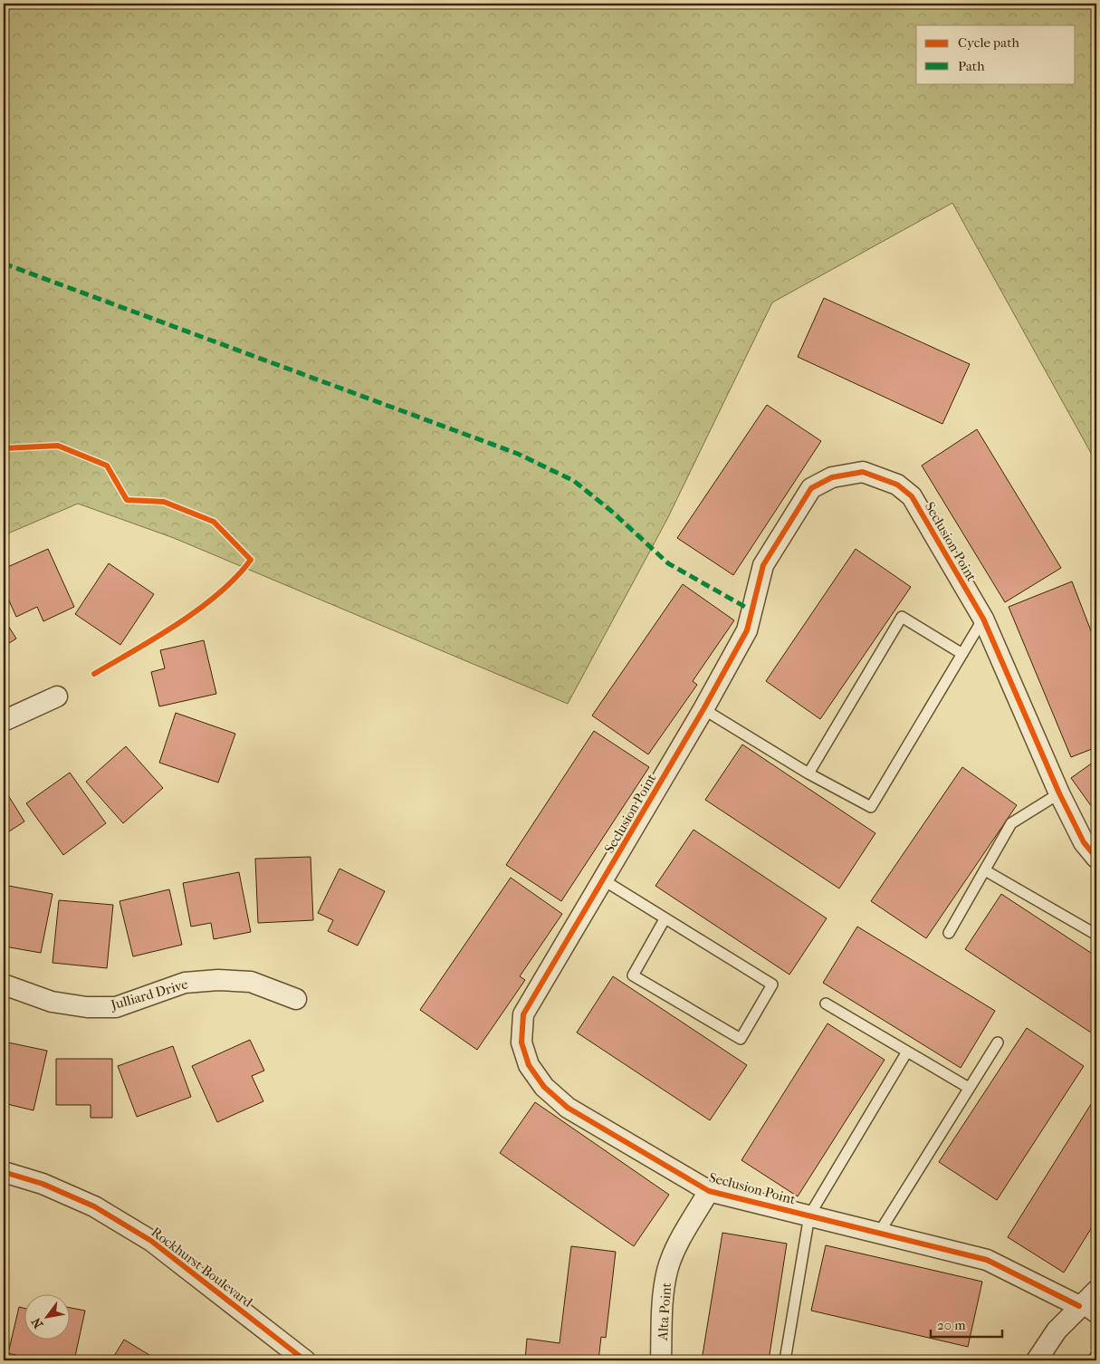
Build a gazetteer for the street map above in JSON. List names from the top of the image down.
{
  "streets": {
    "street": [
      "Seclusion Point",
      "Julliard Drive",
      "Rockhurst Boulevard",
      "Alta Point"
    ]
  },
  "crossings": [
    ["Seclusion Point", "Alta Point"]
  ],
  "legend": ["Cycle path", "Path"],
  "scale_bar": "20 m",
  "north": "bottom left"
}
